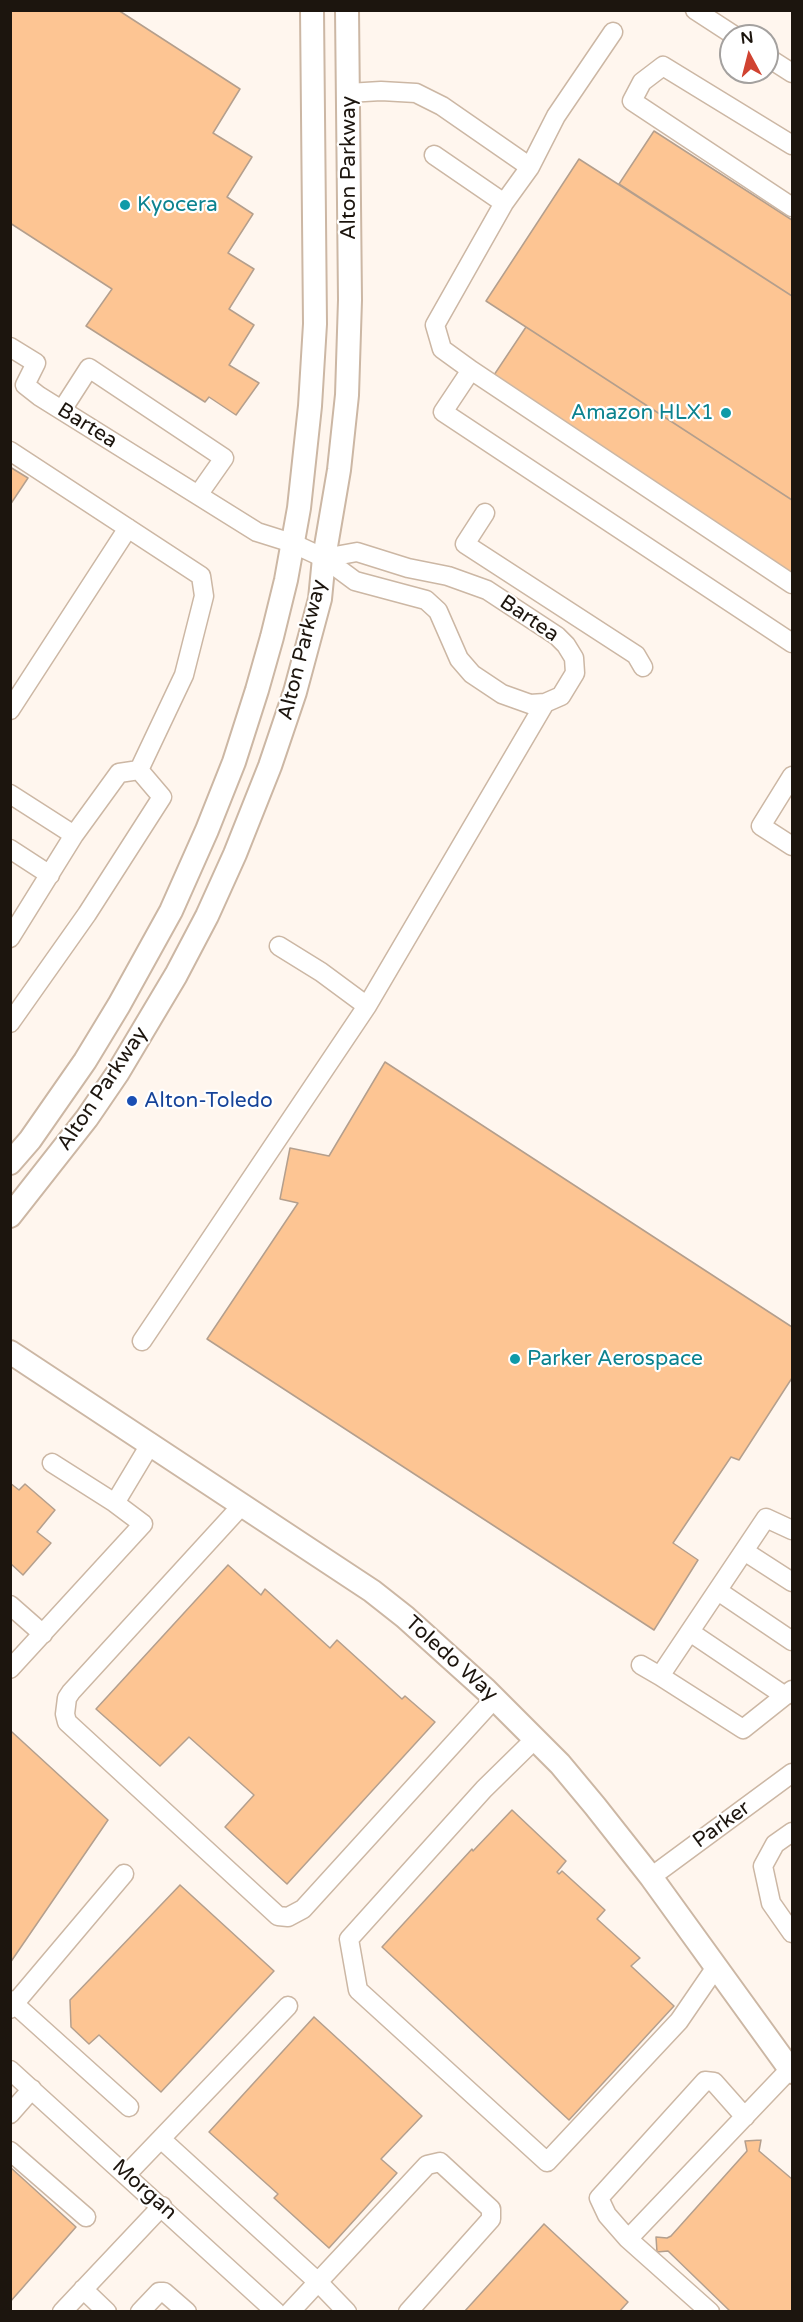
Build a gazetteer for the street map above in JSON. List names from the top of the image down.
{
  "streets": {
    "main road": ["Alton Parkway", "Toledo Way"],
    "street": ["Bartea", "Parker", "Morgan"]
  },
  "crossings": [
    ["Alton Parkway", "Bartea"],
    ["Toledo Way", "Parker"]
  ],
  "places": [
    "Kyocera",
    "Amazon HLX1",
    "Alton-Toledo",
    "Parker Aerospace"
  ],
  "north": "top"
}
